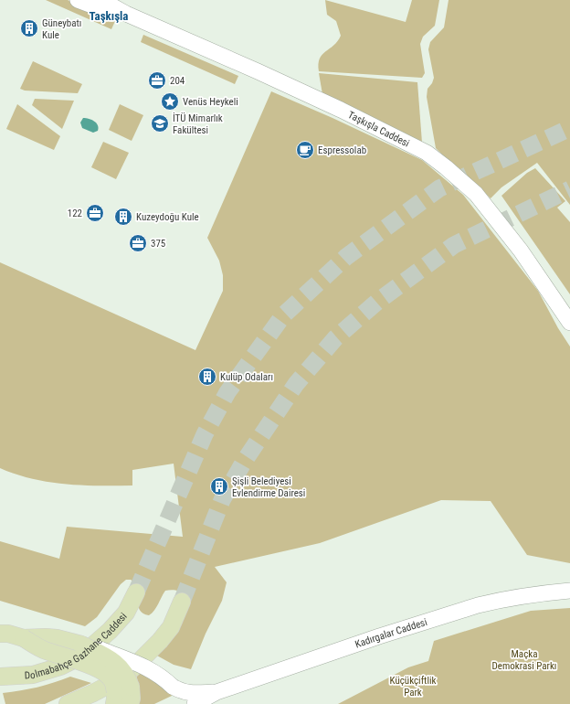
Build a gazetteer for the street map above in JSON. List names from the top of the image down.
{
  "streets": {
    "main road": ["Taşkışla Caddesi", "Kadırgalar Caddesi", "Dolmabahçe Gazhane Caddesi"]
  },
  "districts": ["Taşkışla"],
  "parks": ["Maçka Demokrasi Parkı", "Küçükçiftlik Park"],
  "places": {
    "building": [
      "Güneybatı Kule",
      "Kuzeydoğu Kule",
      "Kulüp Odaları",
      "Şişli Belediyesi Evlendirme Dairesi"
    ],
    "office": ["204", "122", "375"],
    "place": ["Venüs Heykeli"],
    "school or university": ["İTÜ Mimarlık Fakültesi"],
    "cafe": ["Espressolab"]
  }
}
